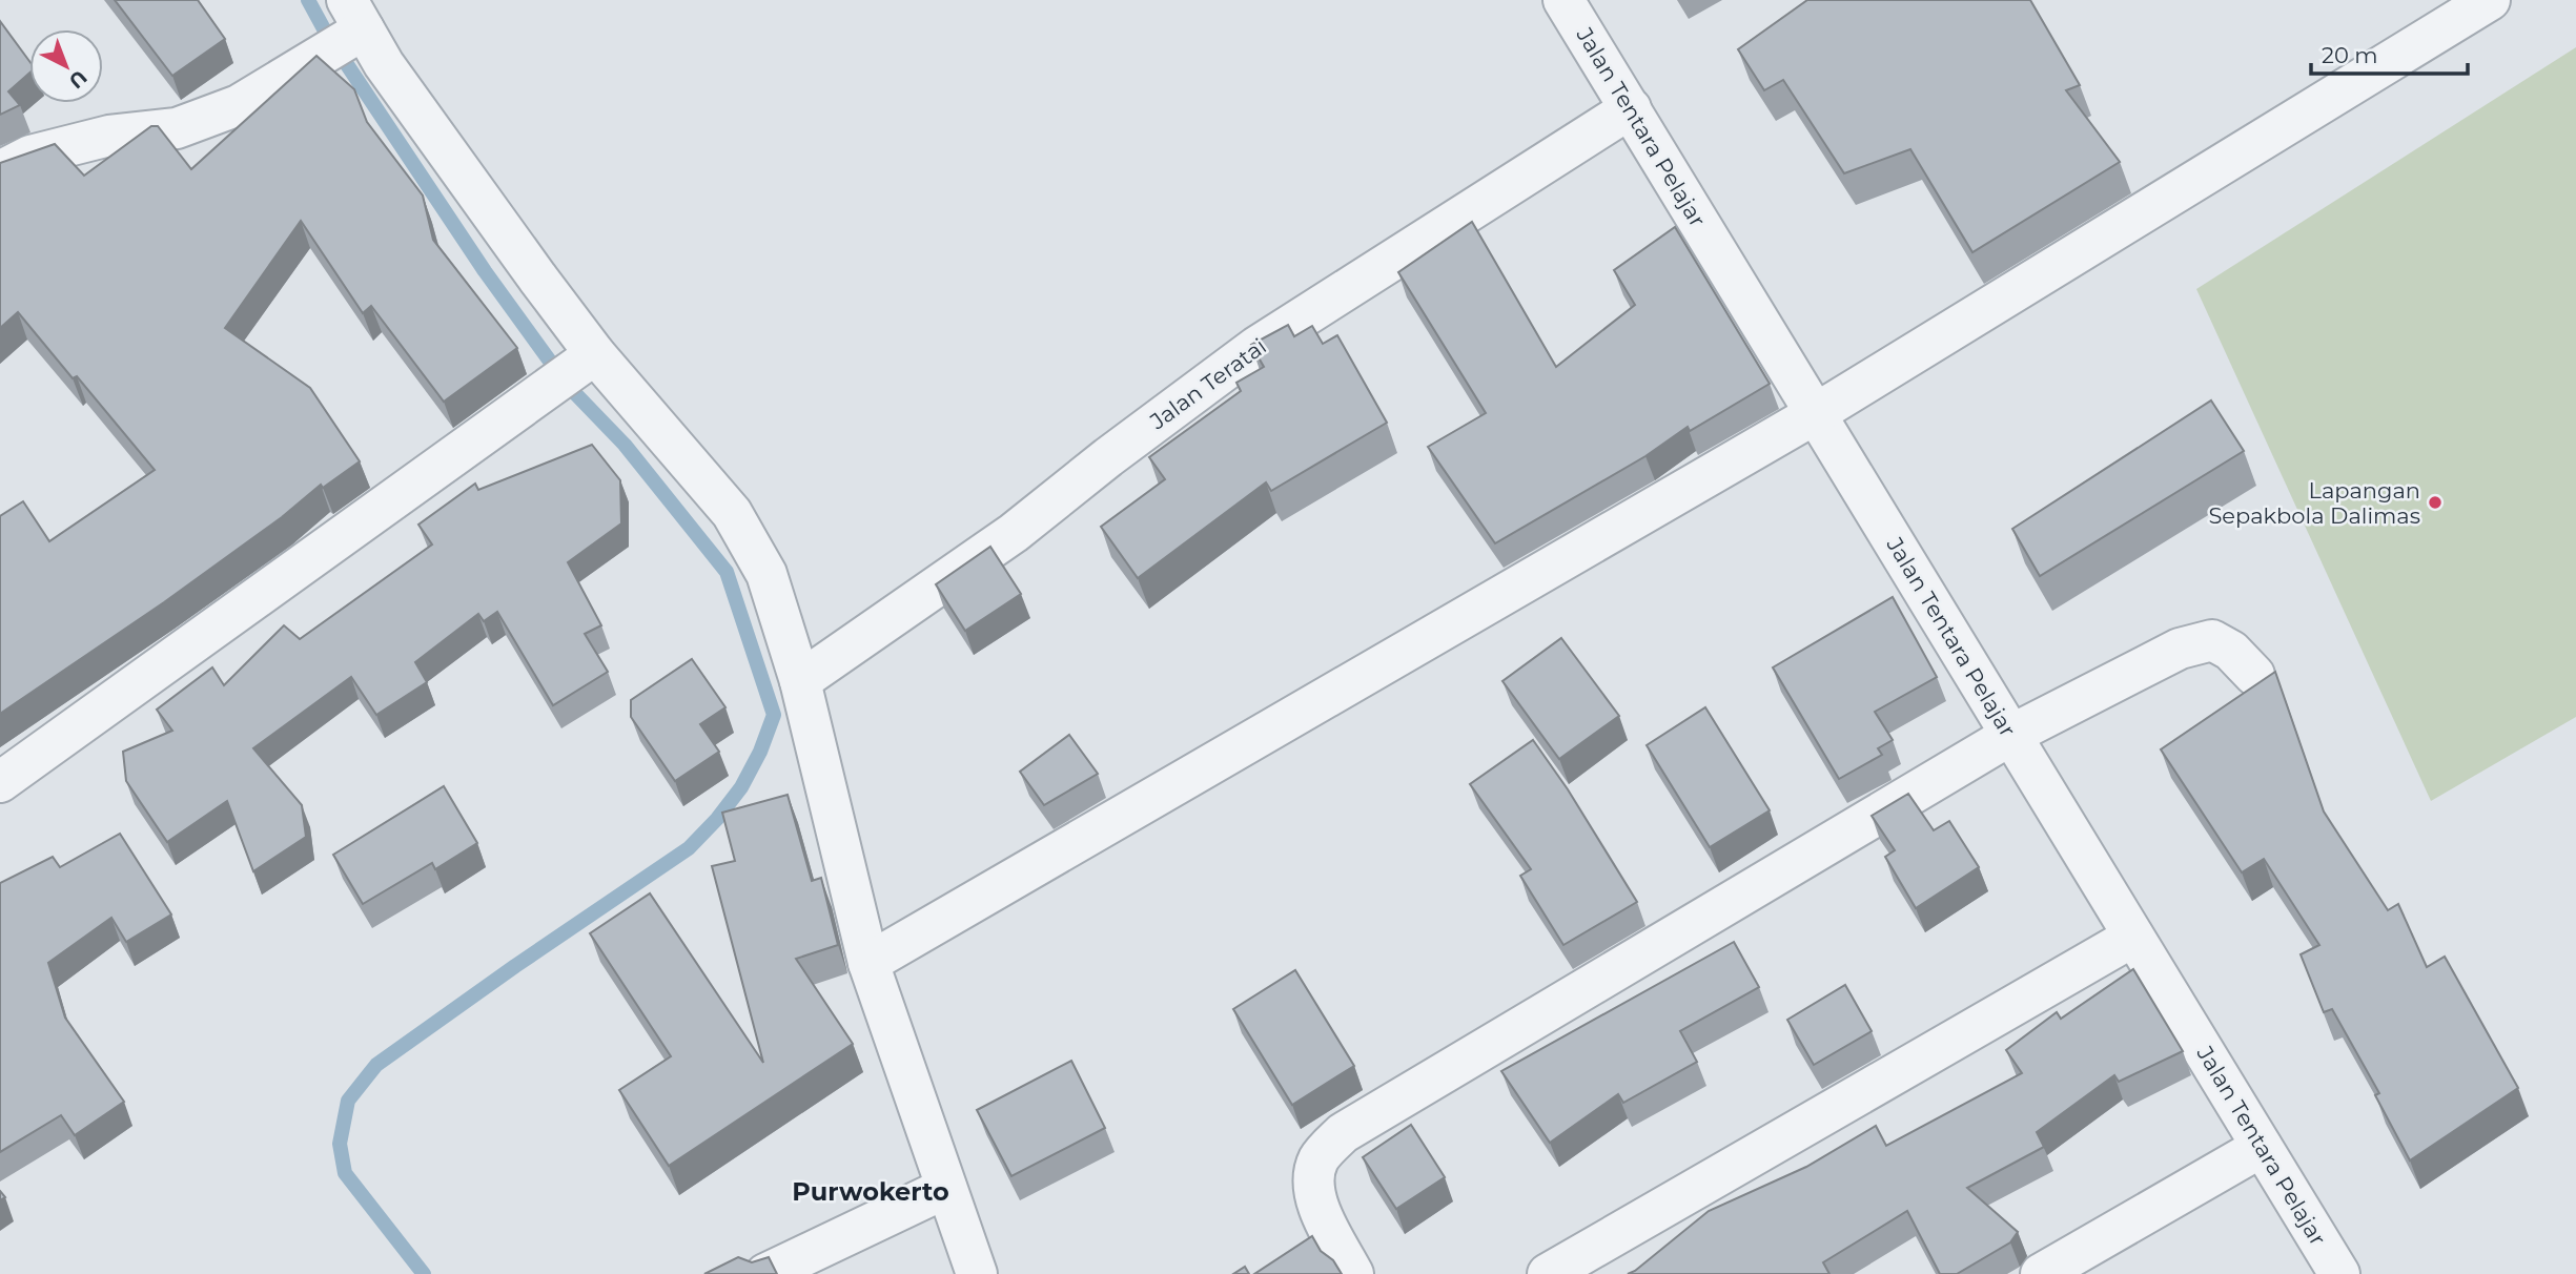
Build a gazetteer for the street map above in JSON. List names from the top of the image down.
{
  "streets": {
    "street": ["Jalan Tentara Pelajar", "Jalan Teratai"]
  },
  "crossings": [
    ["Jalan Tentara Pelajar", "Jalan Teratai"]
  ],
  "districts": ["Purwokerto"],
  "places": ["Lapangan Sepakbola Dalimas"],
  "scale_bar": "20 m",
  "north": "bottom right"
}
